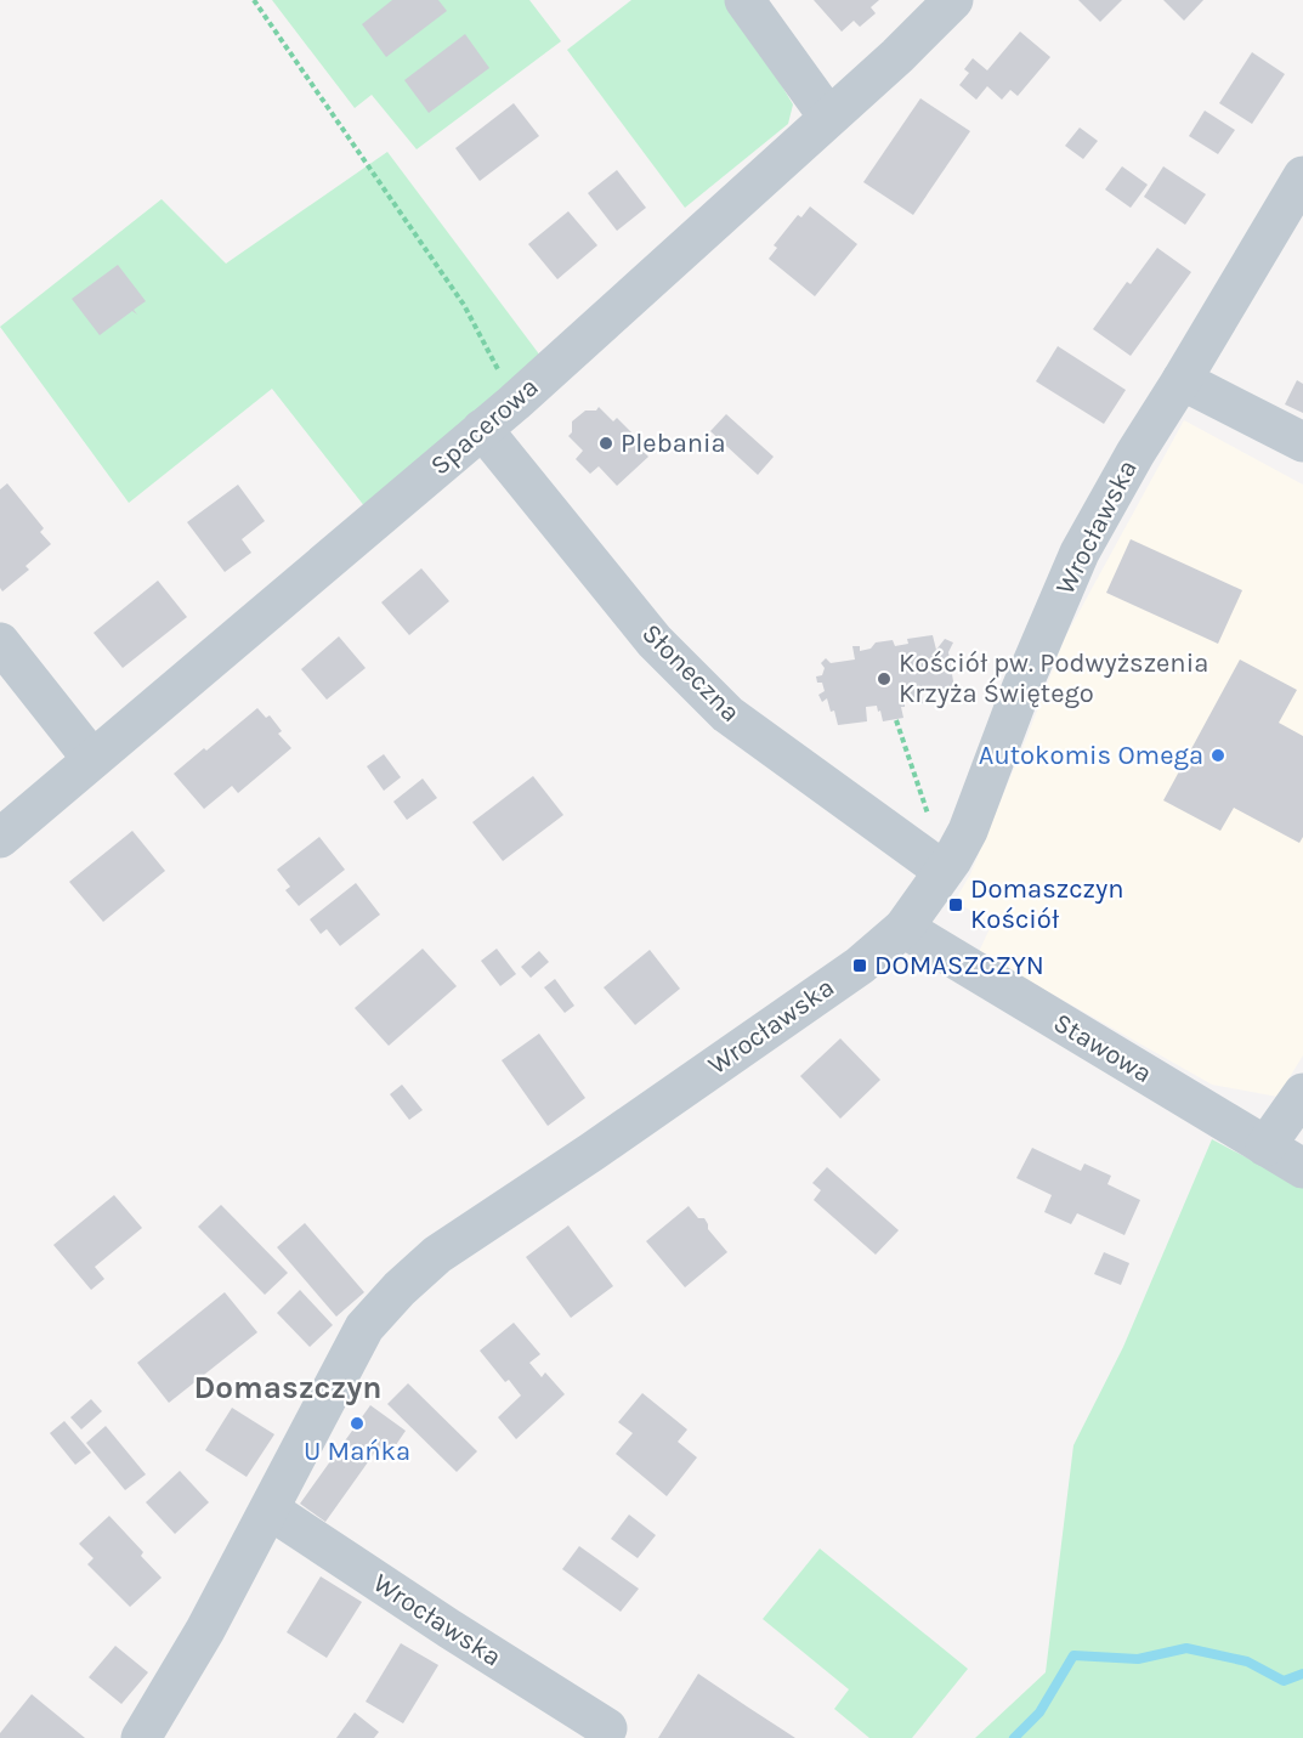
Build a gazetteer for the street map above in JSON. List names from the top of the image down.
{
  "streets": {
    "street": [
      "Spacerowa",
      "Wrocławska",
      "Słoneczna",
      "Stawowa"
    ]
  },
  "crossings": [
    ["Spacerowa", "Słoneczna"],
    ["Wrocławska", "Słoneczna"],
    ["Wrocławska", "Stawowa"]
  ],
  "districts": ["Domaszczyn"],
  "places": {
    "other": [
      "Plebania",
      "Kościół pw. Podwyższenia Krzyża Świętego",
      "Autokomis Omega",
      "U Mańka"
    ],
    "transit": ["Domaszczyn Kościół", "DOMASZCZYN"]
  }
}
